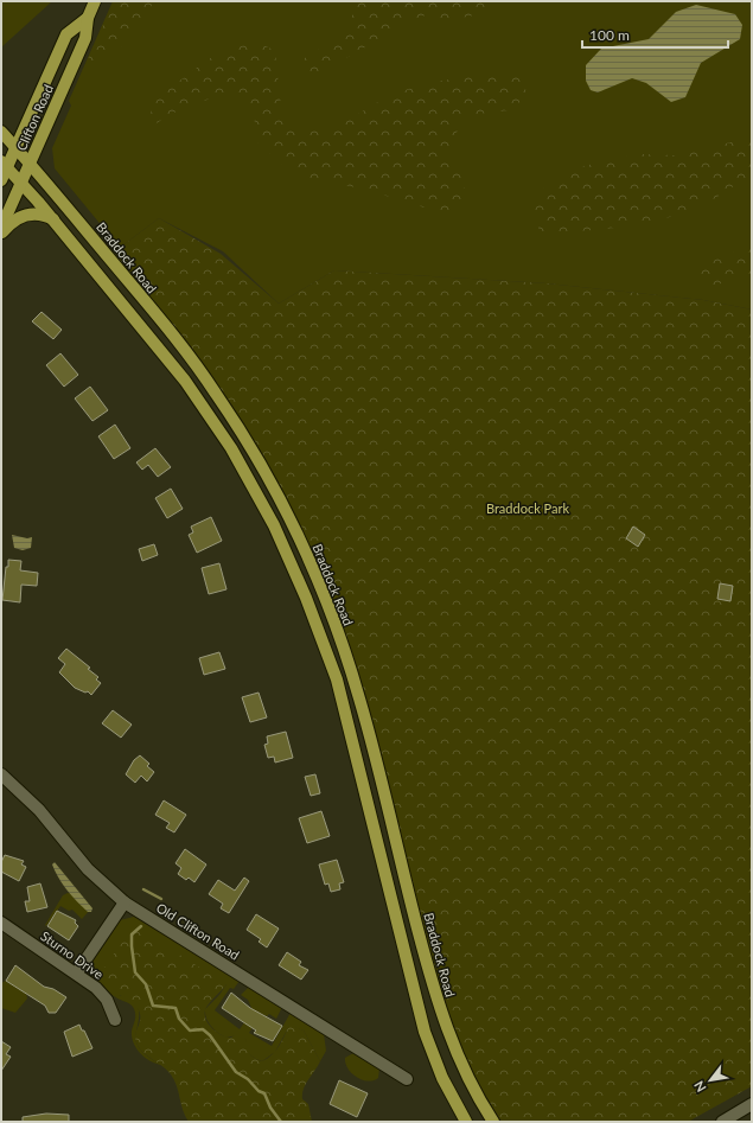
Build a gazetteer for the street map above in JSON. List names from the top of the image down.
{
  "streets": {
    "main road": ["Clifton Road", "Braddock Road"],
    "street": ["Old Clifton Road", "Sturno Drive"]
  },
  "crossings": [
    ["Clifton Road", "Braddock Road"]
  ],
  "parks": ["Braddock Park"],
  "scale_bar": "100 m",
  "north": "bottom left"
}
